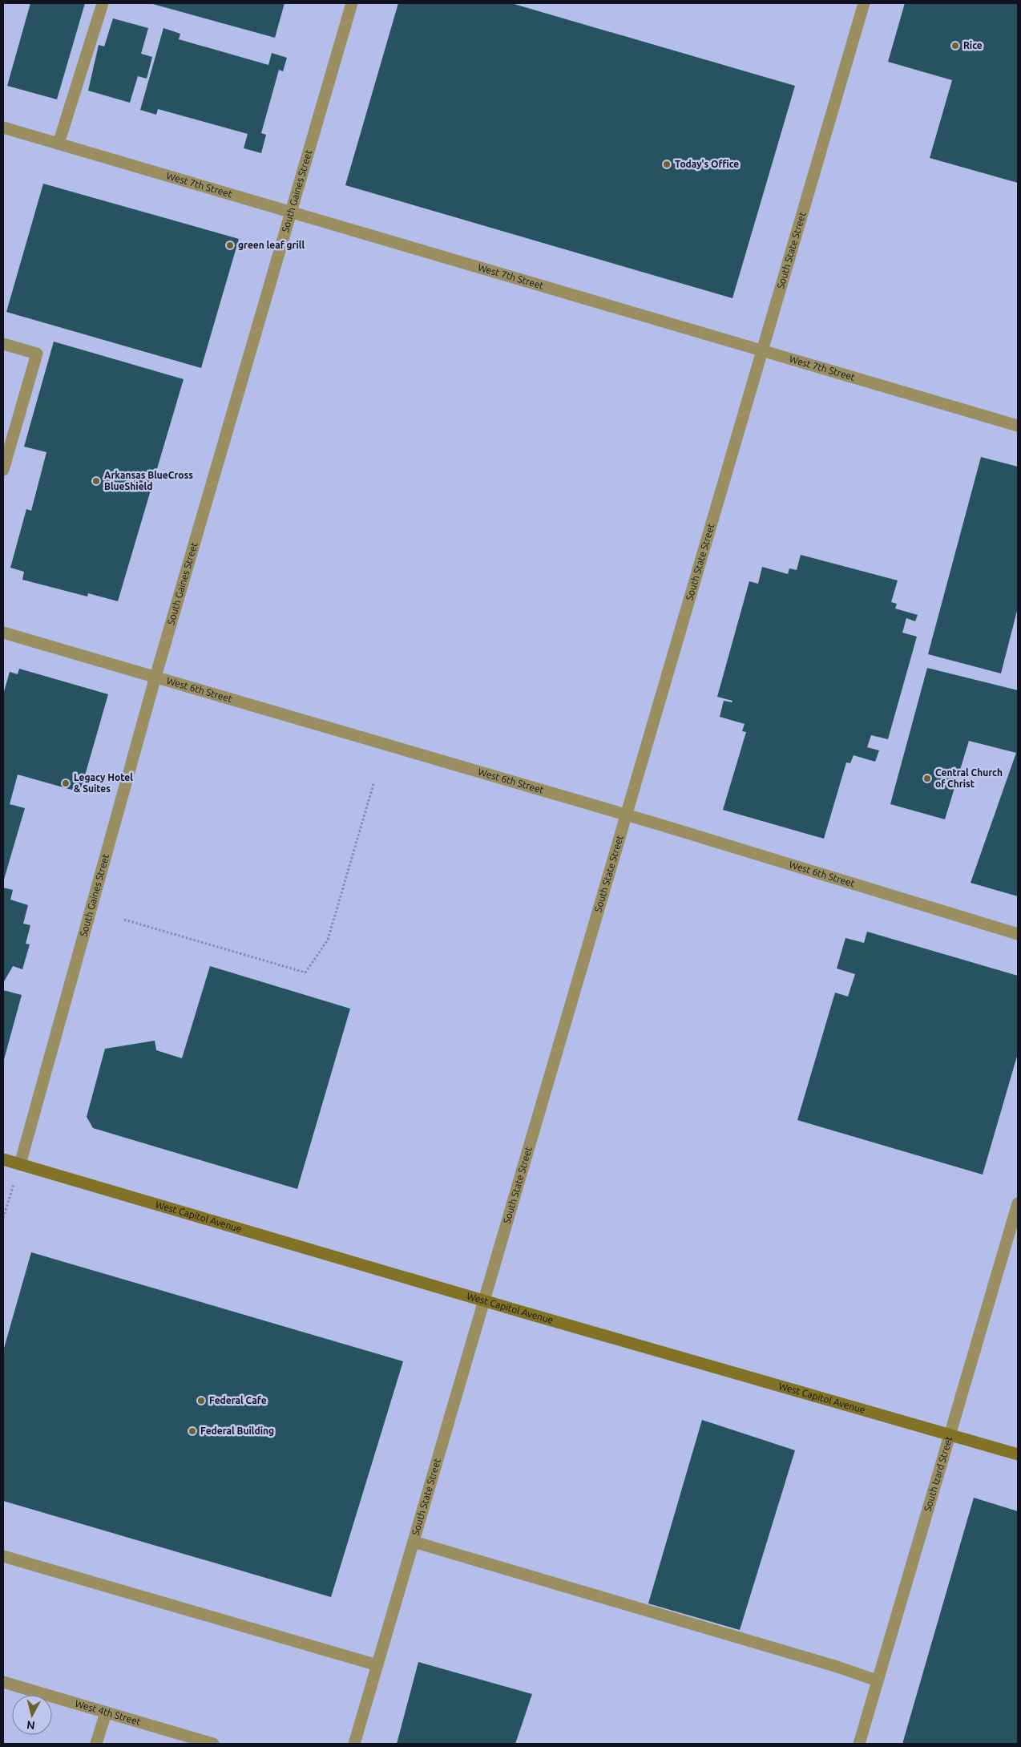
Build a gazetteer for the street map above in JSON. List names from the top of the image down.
{
  "streets": {
    "main road": ["West Capitol Avenue"],
    "street": [
      "West 7th Street",
      "South Gaines Street",
      "South State Street",
      "West 6th Street",
      "South Izard Street",
      "West 4th Street"
    ]
  },
  "crossings": [
    ["West 7th Street", "South Gaines Street"],
    ["West 7th Street", "South State Street"],
    ["South Gaines Street", "West 6th Street"],
    ["South Gaines Street", "West Capitol Avenue"],
    ["South State Street", "West 6th Street"],
    ["South State Street", "West Capitol Avenue"],
    ["West Capitol Avenue", "South Izard Street"]
  ],
  "places": [
    "Rice",
    "Today's Office",
    "green leaf grill",
    "Arkansas BlueCross BlueShield",
    "Central Church of Christ",
    "Legacy Hotel & Suites",
    "Federal Cafe",
    "Federal Building"
  ],
  "north": "bottom"
}
